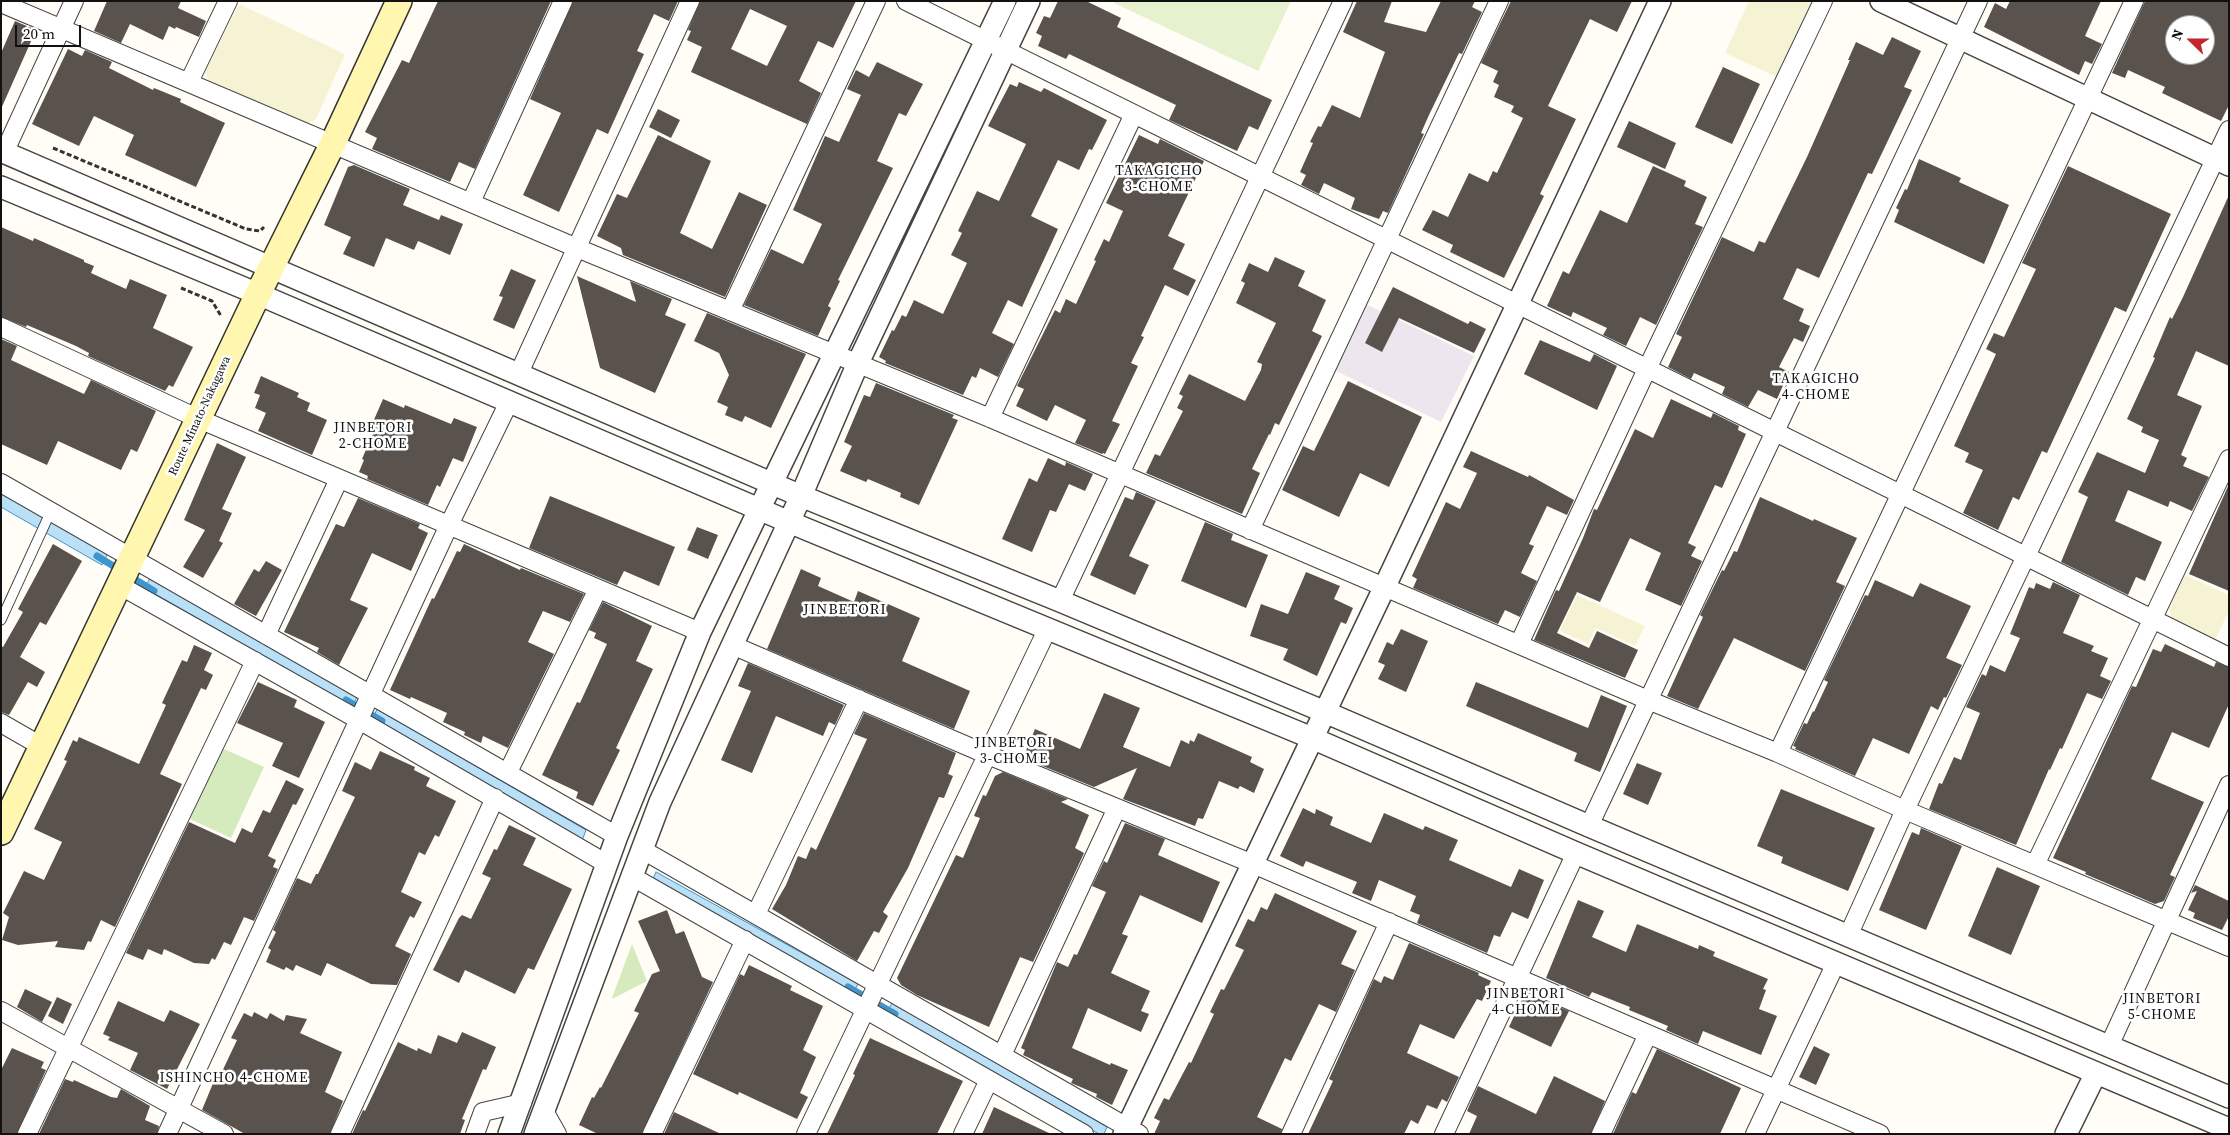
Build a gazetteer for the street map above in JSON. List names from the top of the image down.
{
  "streets": {
    "main road": ["Route Minato-Nakagawa"]
  },
  "districts": [
    "TAKAGICHO 3-CHOME",
    "TAKAGICHO 4-CHOME",
    "JINBETORI 2-CHOME",
    "JINBETORI",
    "JINBETORI 3-CHOME",
    "JINBETORI 4-CHOME",
    "JINBETORI 5-CHOME",
    "ISHINCHO 4-CHOME"
  ],
  "scale_bar": "20 m",
  "north": "left"
}
